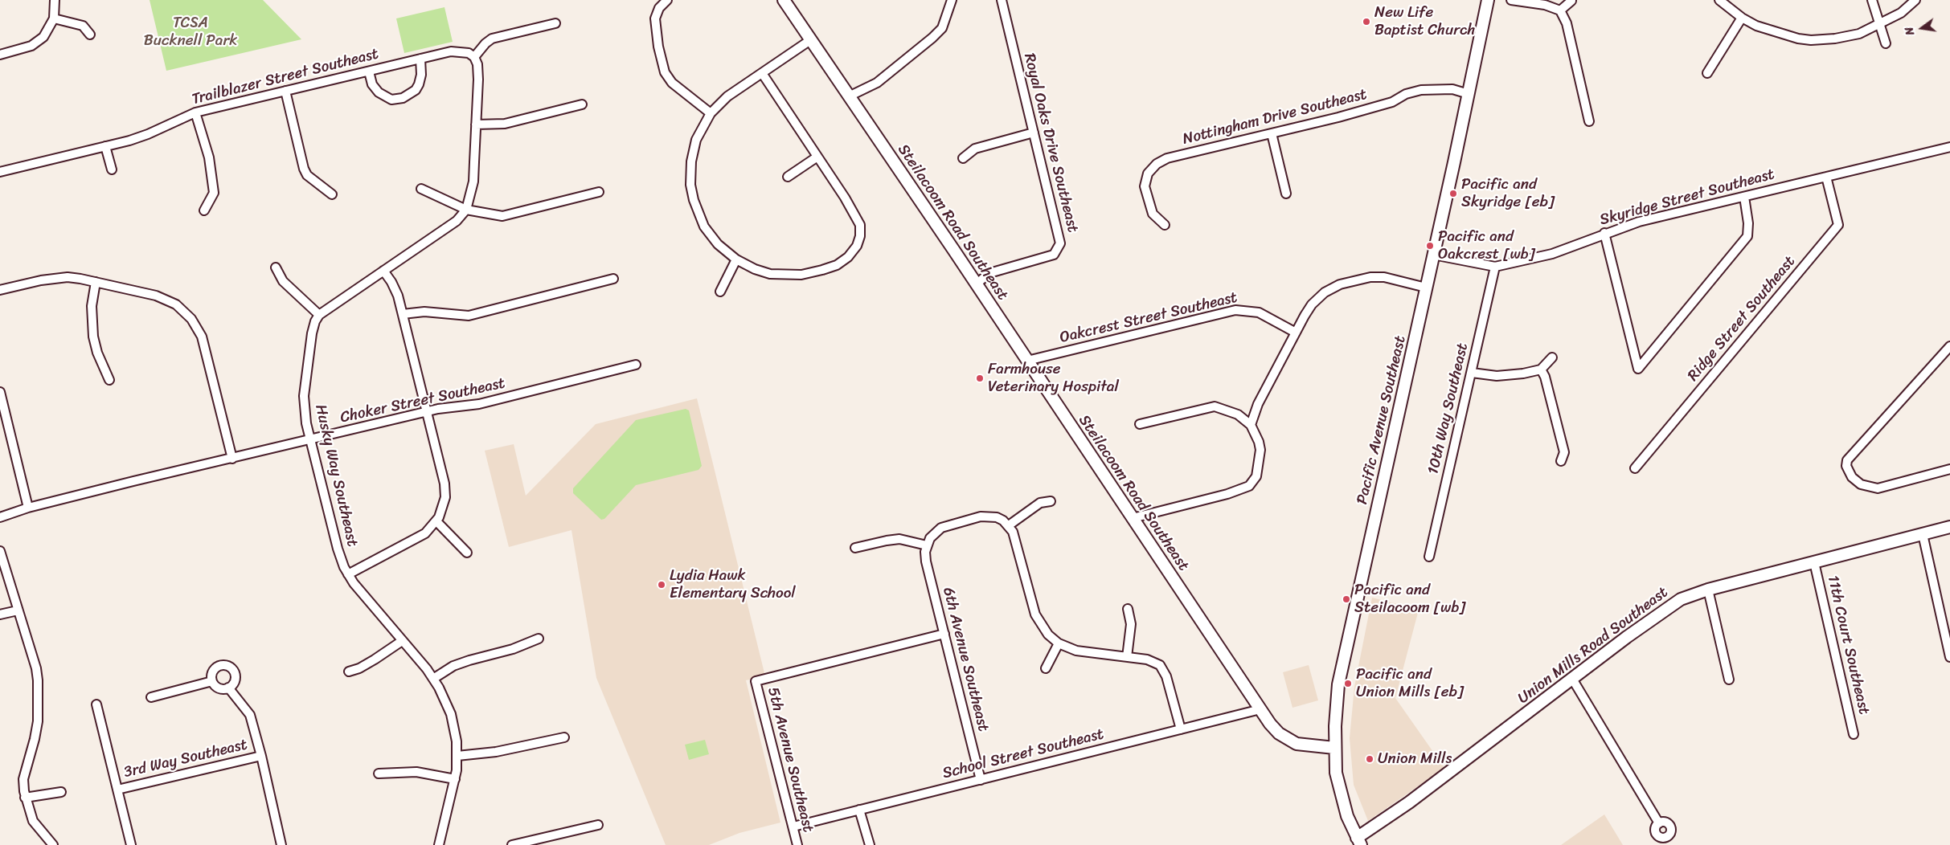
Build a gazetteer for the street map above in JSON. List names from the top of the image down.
{
  "streets": {
    "street": [
      "Trailblazer Street Southeast",
      "Nottingham Drive Southeast",
      "Royal Oaks Drive Southeast",
      "Skyridge Street Southeast",
      "Steilacoom Road Southeast",
      "Oakcrest Street Southeast",
      "Ridge Street Southeast",
      "Choker Street Southeast",
      "10th Way Southeast",
      "Pacific Avenue Southeast",
      "Husky Way Southeast",
      "11th Court Southeast",
      "Union Mills Road Southeast",
      "6th Avenue Southeast",
      "School Street Southeast",
      "3rd Way Southeast",
      "5th Avenue Southeast"
    ]
  },
  "crossings": [
    ["Nottingham Drive Southeast", "Pacific Avenue Southeast"],
    ["Royal Oaks Drive Southeast", "Steilacoom Road Southeast"],
    ["Skyridge Street Southeast", "Ridge Street Southeast"],
    ["Skyridge Street Southeast", "10th Way Southeast"],
    ["Skyridge Street Southeast", "Pacific Avenue Southeast"],
    ["Steilacoom Road Southeast", "Oakcrest Street Southeast"],
    ["Steilacoom Road Southeast", "Pacific Avenue Southeast"],
    ["Steilacoom Road Southeast", "School Street Southeast"],
    ["Choker Street Southeast", "Husky Way Southeast"],
    ["Pacific Avenue Southeast", "Union Mills Road Southeast"],
    ["11th Court Southeast", "Union Mills Road Southeast"],
    ["6th Avenue Southeast", "School Street Southeast"],
    ["6th Avenue Southeast", "5th Avenue Southeast"],
    ["School Street Southeast", "5th Avenue Southeast"]
  ],
  "parks": ["TCSA Bucknell Park"],
  "places": [
    "New Life Baptist Church",
    "Pacific and Skyridge [eb]",
    "Pacific and Oakcrest [wb]",
    "Farmhouse Veterinary Hospital",
    "Lydia Hawk Elementary School",
    "Pacific and Steilacoom [wb]",
    "Pacific and Union Mills [eb]",
    "Union Mills"
  ],
  "north": "left"
}
